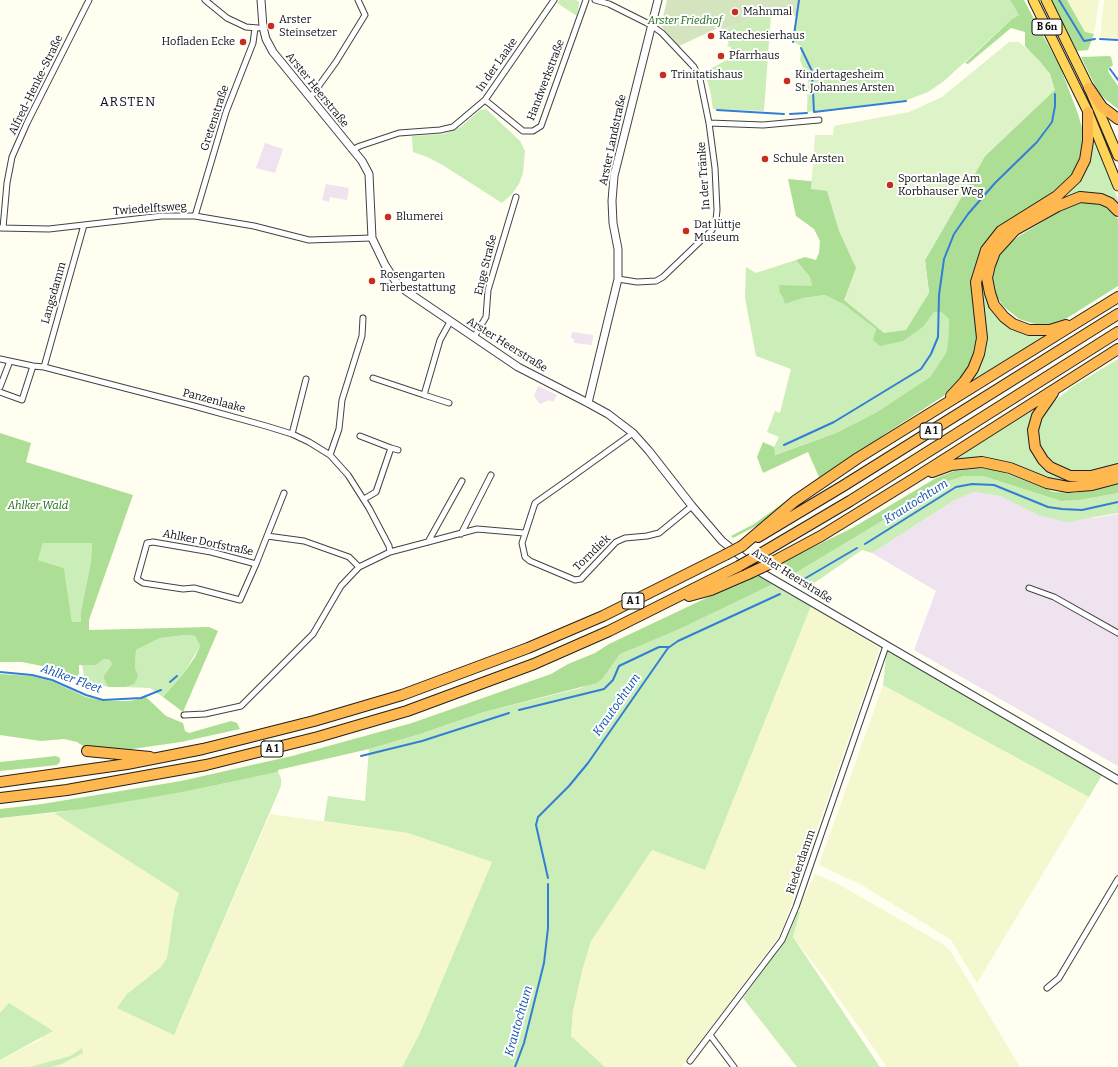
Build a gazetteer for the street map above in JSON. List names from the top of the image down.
{
  "streets": {
    "highway": ["B 6n", "A 1"],
    "street": [
      "In der Laake",
      "Handwerkstraße",
      "Alfred-Henke-Straße",
      "Arster Heerstraße",
      "Gretenstraße",
      "Arster Landstraße",
      "In der Tränke",
      "Twiedelftsweg",
      "Enge Straße",
      "Langsdamm",
      "Panzenlaake",
      "Ahlker Dorfstraße",
      "Torndiek",
      "Riederdamm"
    ]
  },
  "crossings": [
    ["In der Laake", "Handwerkstraße"],
    ["In der Laake", "Arster Heerstraße"],
    ["Alfred-Henke-Straße", "Twiedelftsweg"],
    ["Arster Heerstraße", "Gretenstraße"],
    ["Arster Heerstraße", "Arster Landstraße"],
    ["Arster Heerstraße", "Twiedelftsweg"],
    ["Arster Heerstraße", "Enge Straße"],
    ["Arster Heerstraße", "Torndiek"],
    ["Arster Heerstraße", "Riederdamm"],
    ["Gretenstraße", "Twiedelftsweg"],
    ["Arster Landstraße", "In der Tränke"],
    ["Twiedelftsweg", "Langsdamm"],
    ["Langsdamm", "Panzenlaake"]
  ],
  "districts": ["ARSTEN"],
  "water": ["Krautochtum", "Ahlker Fleet"],
  "parks": ["Arster Friedhof", "Ahlker Wald"],
  "places": [
    "Mahnmal",
    "Arster Steinsetzer",
    "Katechesierhaus",
    "Hofladen Ecke",
    "Pfarrhaus",
    "Trinitatishaus",
    "Kindertagesheim St. Johannes Arsten",
    "Schule Arsten",
    "Sportanlage Am Korbhauser Weg",
    "Blumerei",
    "Dat lüttje Museum",
    "Rosengarten Tierbestattung"
  ]
}
